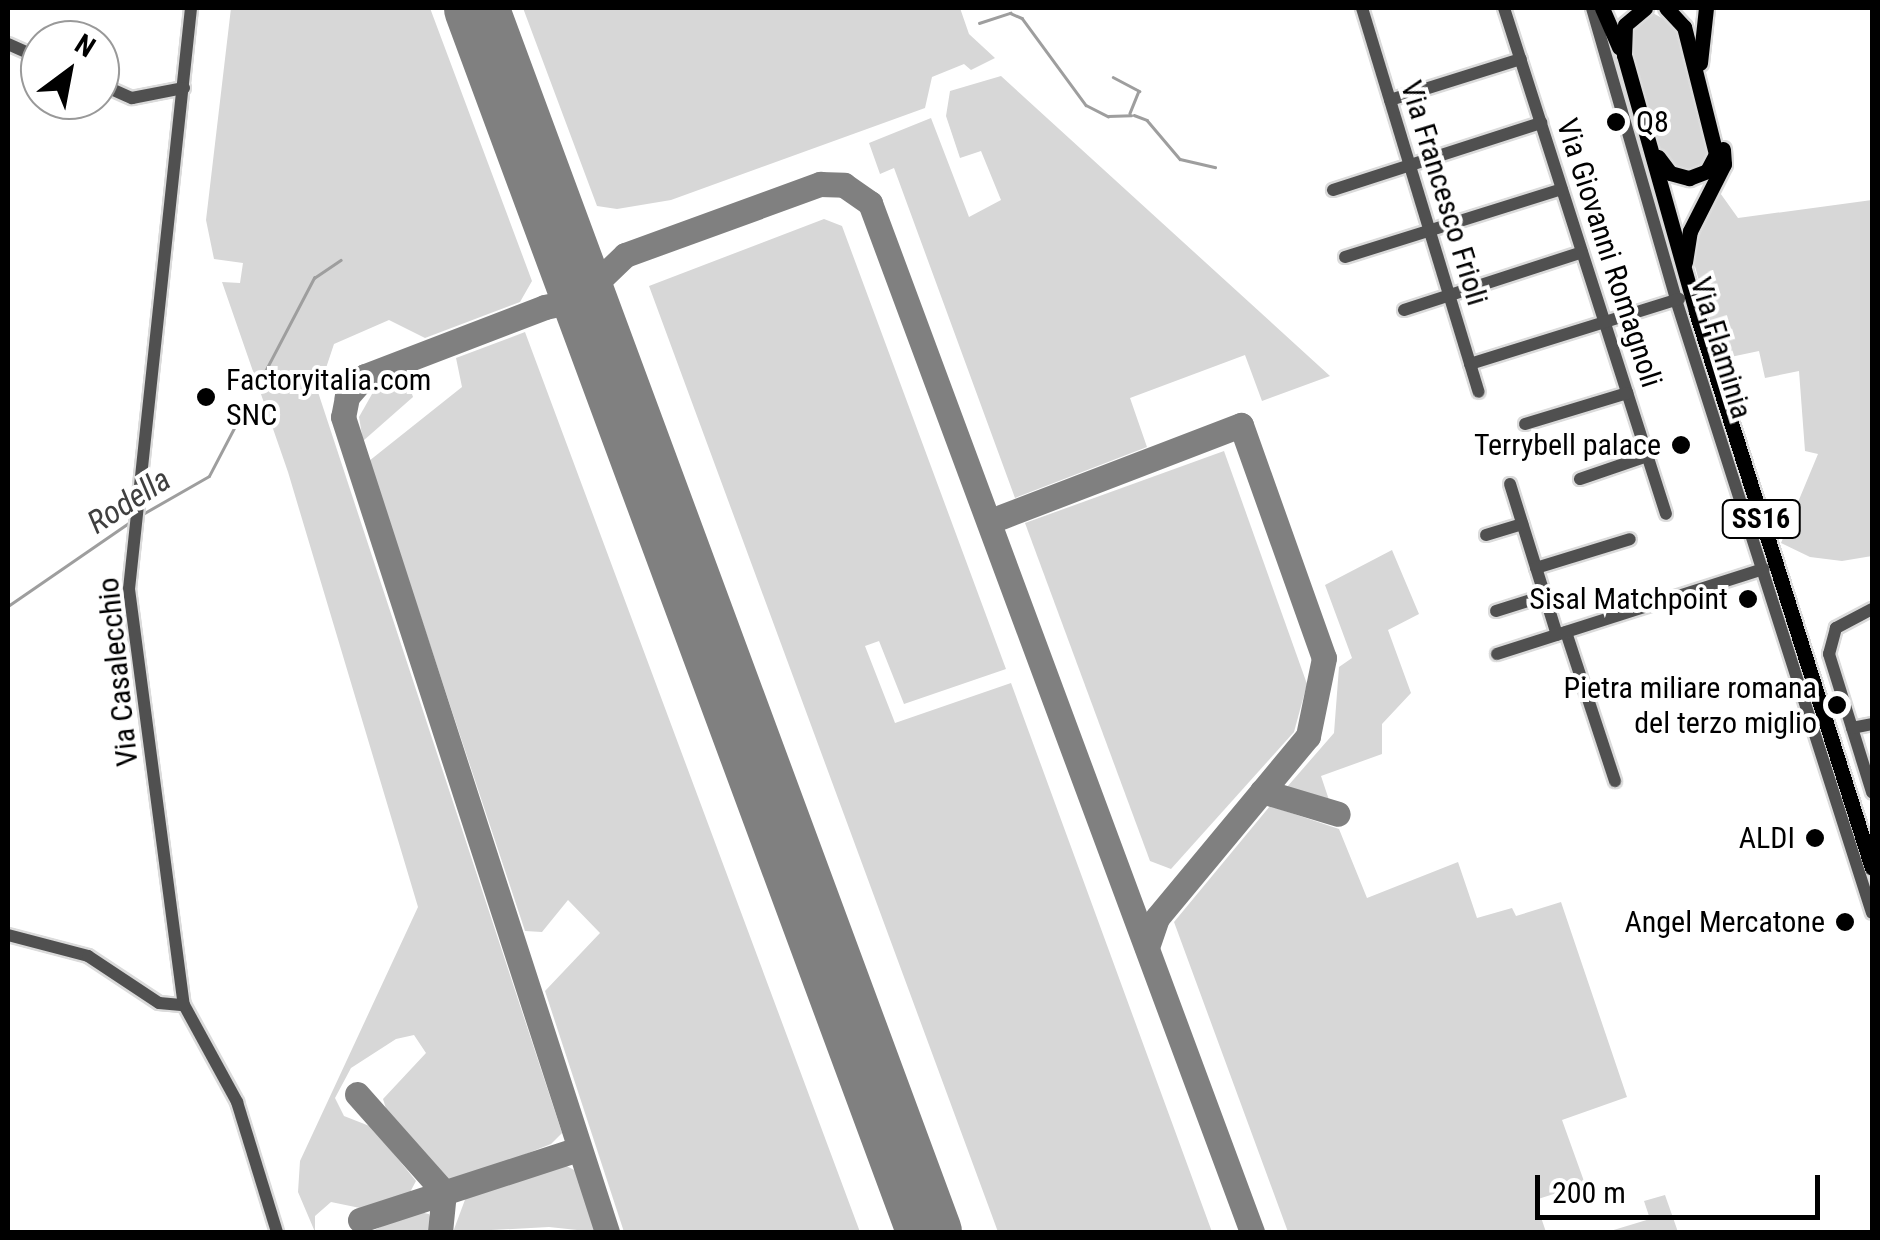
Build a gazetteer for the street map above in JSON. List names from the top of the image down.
{
  "streets": {
    "main road": ["Via Flaminia", "SS16"],
    "street": ["Via Francesco Frioli", "Via Giovanni Romagnoli", "Via Casalecchio"]
  },
  "water": ["Rodella"],
  "places": [
    "Q8",
    "Factoryitalia.com SNC",
    "Terrybell palace",
    "Sisal Matchpoint",
    "Pietra miliare romana del terzo miglio",
    "ALDI",
    "Angel Mercatone"
  ],
  "scale_bar": "200 m",
  "north": "top right"
}
